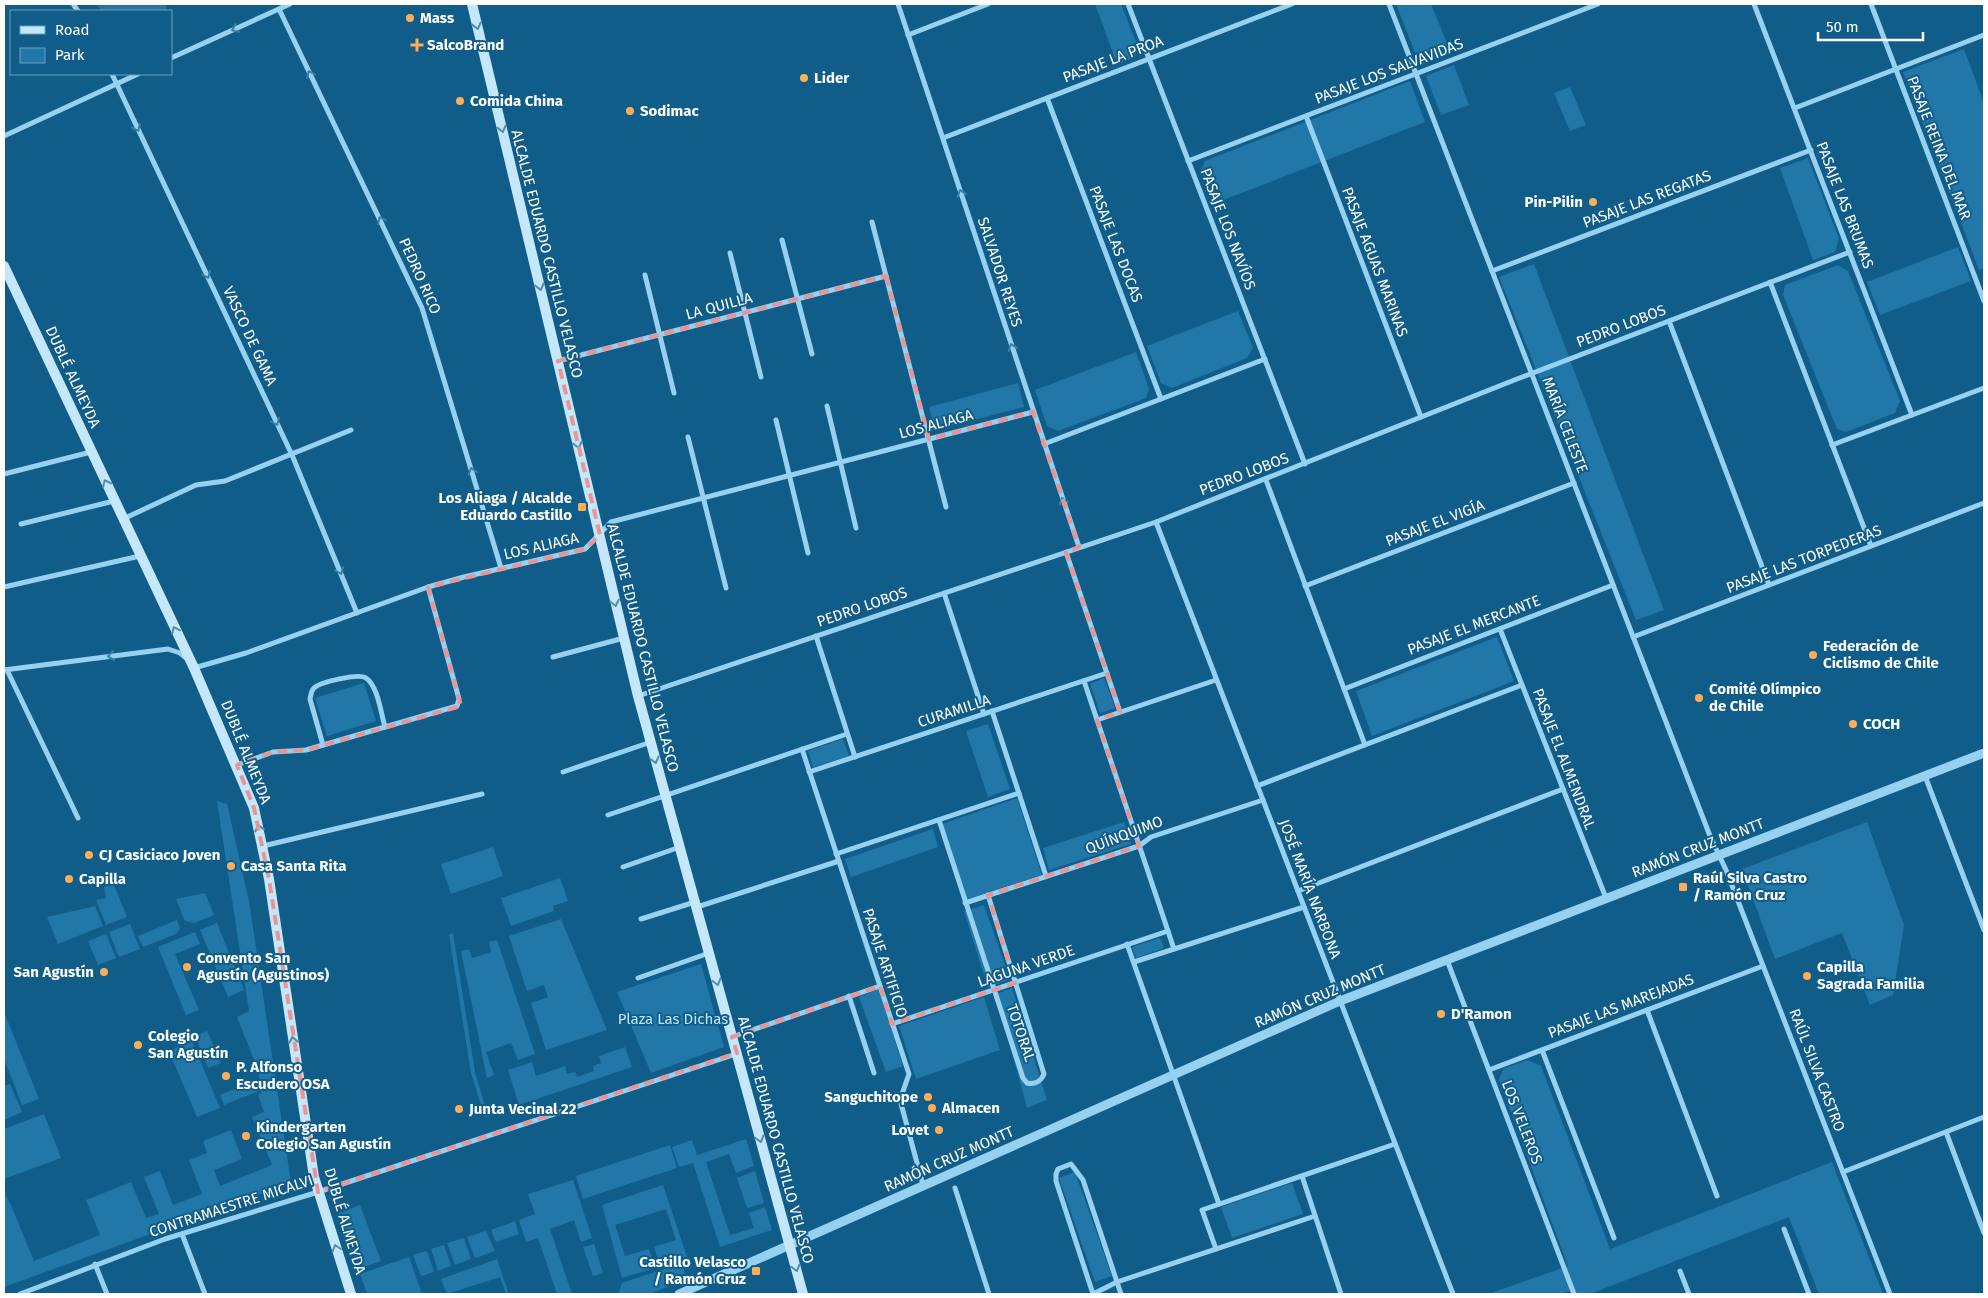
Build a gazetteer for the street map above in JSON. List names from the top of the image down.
{
  "streets": {
    "main road": ["ALCALDE EDUARDO CASTILLO VELASCO", "DUBLÉ ALMEYDA"],
    "street": [
      "PASAJE LA PROA",
      "PASAJE LOS SALVAVIDAS",
      "PASAJE REINA DEL MAR",
      "PASAJE LAS REGATAS",
      "PASAJE LAS BRUMAS",
      "PASAJE LOS NAVÍOS",
      "PASAJE LAS DOCAS",
      "PASAJE AGUAS MARINAS",
      "SALVADOR REYES",
      "PEDRO RICO",
      "LA QUILLA",
      "PEDRO LOBOS",
      "VASCO DE GAMA",
      "LOS ALIAGA",
      "MARÍA CELESTE",
      "PASAJE EL VIGÍA",
      "PASAJE LAS TORPEDERAS",
      "PASAJE EL MERCANTE",
      "CURAMILLA",
      "PASAJE EL ALMENDRAL",
      "QUÍNQUIMO",
      "RAMÓN CRUZ MONTT",
      "JOSÉ MARÍA NARBONA",
      "PASAJE ARTIFICIO",
      "LAGUNA VERDE",
      "PASAJE LAS MAREJADAS",
      "TOTORAL",
      "RAÚL SILVA CASTRO",
      "LOS VELEROS",
      "CONTRAMAESTRE MICALVI"
    ]
  },
  "crossings": [
    ["PASAJE LA PROA", "PASAJE LOS NAVÍOS"],
    ["PASAJE LA PROA", "PASAJE LAS DOCAS"],
    ["PASAJE LA PROA", "SALVADOR REYES"],
    ["PASAJE LOS SALVAVIDAS", "PASAJE LOS NAVÍOS"],
    ["PASAJE LOS SALVAVIDAS", "PASAJE AGUAS MARINAS"],
    ["PASAJE LOS SALVAVIDAS", "MARÍA CELESTE"],
    ["PASAJE LAS REGATAS", "PASAJE LAS BRUMAS"],
    ["PASAJE LAS REGATAS", "MARÍA CELESTE"],
    ["PASAJE LAS BRUMAS", "PEDRO LOBOS"],
    ["PASAJE LOS NAVÍOS", "PEDRO LOBOS"],
    ["ALCALDE EDUARDO CASTILLO VELASCO", "LA QUILLA"],
    ["ALCALDE EDUARDO CASTILLO VELASCO", "PEDRO LOBOS"],
    ["ALCALDE EDUARDO CASTILLO VELASCO", "LOS ALIAGA"],
    ["ALCALDE EDUARDO CASTILLO VELASCO", "RAMÓN CRUZ MONTT"],
    ["ALCALDE EDUARDO CASTILLO VELASCO", "CONTRAMAESTRE MICALVI"],
    ["PASAJE AGUAS MARINAS", "PEDRO LOBOS"],
    ["SALVADOR REYES", "PEDRO LOBOS"],
    ["SALVADOR REYES", "LOS ALIAGA"],
    ["PEDRO RICO", "LOS ALIAGA"],
    ["PEDRO LOBOS", "MARÍA CELESTE"],
    ["PEDRO LOBOS", "JOSÉ MARÍA NARBONA"],
    ["VASCO DE GAMA", "LOS ALIAGA"],
    ["DUBLÉ ALMEYDA", "LOS ALIAGA"],
    ["DUBLÉ ALMEYDA", "CONTRAMAESTRE MICALVI"],
    ["MARÍA CELESTE", "PASAJE EL VIGÍA"],
    ["MARÍA CELESTE", "PASAJE LAS TORPEDERAS"],
    ["MARÍA CELESTE", "PASAJE EL MERCANTE"],
    ["MARÍA CELESTE", "RAMÓN CRUZ MONTT"],
    ["MARÍA CELESTE", "RAÚL SILVA CASTRO"],
    ["PASAJE EL MERCANTE", "PASAJE EL ALMENDRAL"],
    ["CURAMILLA", "PASAJE ARTIFICIO"],
    ["PASAJE EL ALMENDRAL", "RAMÓN CRUZ MONTT"],
    ["QUÍNQUIMO", "JOSÉ MARÍA NARBONA"],
    ["QUÍNQUIMO", "TOTORAL"],
    ["RAMÓN CRUZ MONTT", "JOSÉ MARÍA NARBONA"],
    ["RAMÓN CRUZ MONTT", "PASAJE ARTIFICIO"],
    ["RAMÓN CRUZ MONTT", "RAÚL SILVA CASTRO"],
    ["RAMÓN CRUZ MONTT", "LOS VELEROS"],
    ["PASAJE ARTIFICIO", "LAGUNA VERDE"],
    ["LAGUNA VERDE", "TOTORAL"],
    ["PASAJE LAS MAREJADAS", "RAÚL SILVA CASTRO"],
    ["PASAJE LAS MAREJADAS", "LOS VELEROS"]
  ],
  "one_way": [
    "ALCALDE EDUARDO CASTILLO VELASCO",
    "SALVADOR REYES",
    "PEDRO RICO",
    "VASCO DE GAMA",
    "DUBLÉ ALMEYDA"
  ],
  "parks": ["Plaza Las Dichas"],
  "places": {
    "other": [
      "Mass",
      "Lider",
      "Comida China",
      "Sodimac",
      "Pin-Pilin",
      "Federación de Ciclismo de Chile",
      "Comité Olímpico de Chile",
      "COCH",
      "CJ Casiciaco Joven",
      "Casa Santa Rita",
      "Capilla",
      "Convento San Agustín (Agustinos)",
      "San Agustín",
      "Capilla Sagrada Familia",
      "D'Ramon",
      "Colegio San Agustín",
      "P. Alfonso Escudero OSA",
      "Sanguchitope",
      "Almacen",
      "Junta Vecinal 22",
      "Lovet",
      "Kindergarten Colegio San Agustín"
    ],
    "health": ["SalcoBrand"],
    "transit": ["Los Aliaga / Alcalde Eduardo Castillo", "Raúl Silva Castro / Ramón Cruz", "Castillo Velasco / Ramón Cruz"]
  },
  "legend": ["Road", "Park"],
  "scale_bar": "50 m"
}
